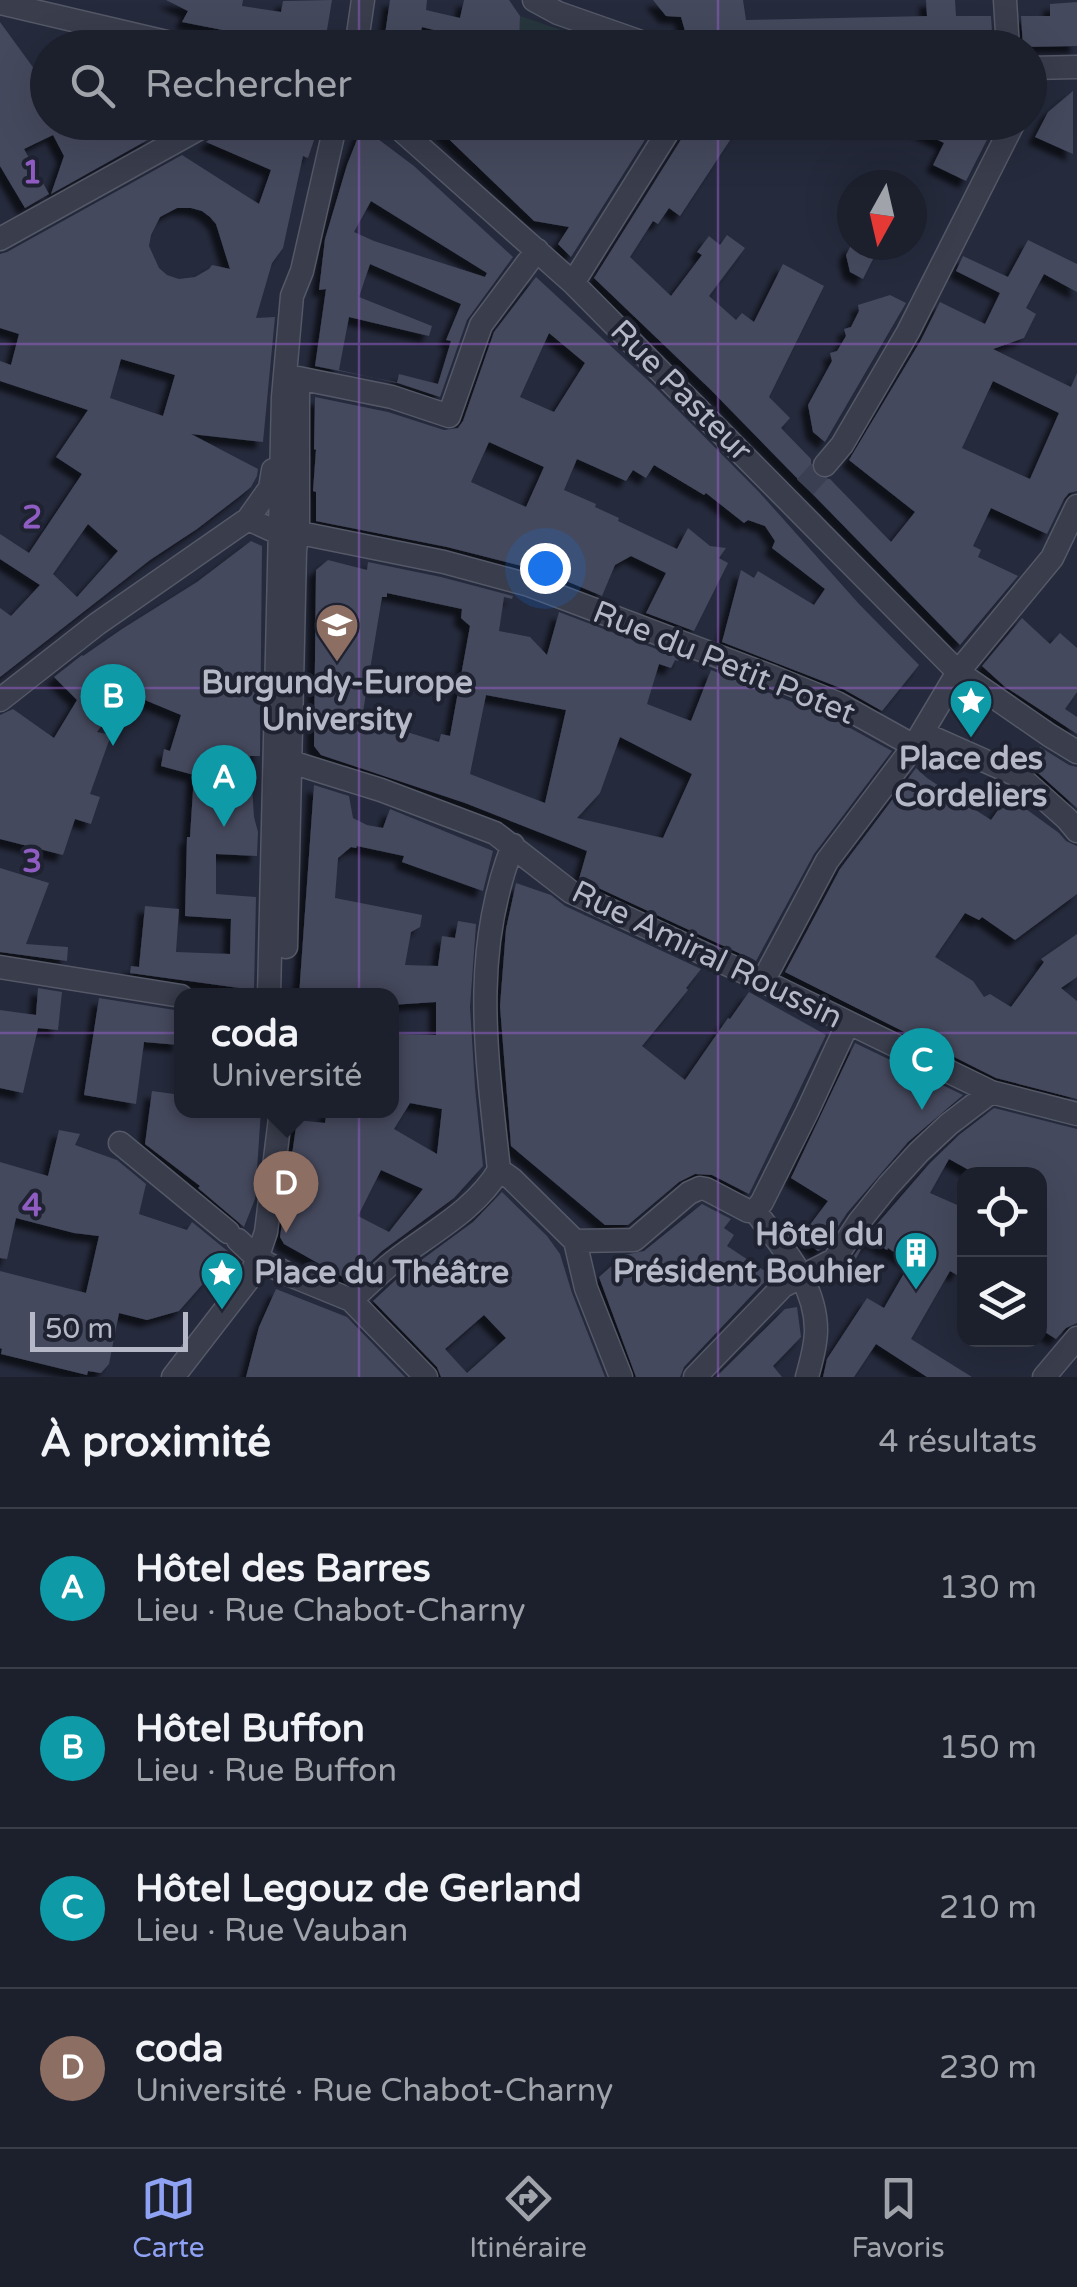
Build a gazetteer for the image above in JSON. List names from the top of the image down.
{
  "streets": {
    "street": ["Rue Pasteur", "Rue du Petit Potet", "Rue Amiral Roussin"]
  },
  "places": {
    "school or university": ["Burgundy-Europe University"],
    "place": ["Place des Cordeliers", "Place du Théâtre"],
    "building": ["Hôtel du Président Bouhier"]
  },
  "scale_bar": "50 m",
  "north": "bottom",
  "page": {
    "search": "Rechercher",
    "pins": [
      "B",
      "A",
      "C",
      "D"
    ],
    "popup": ["coda", "Université"],
    "scale": "50 m",
    "heading": ["À proximité", "4 résultats"],
    "list": [
      {
        "mark": "A",
        "name": "Hôtel des Barres",
        "note": "Lieu · Rue Chabot-Charny",
        "value": "130 m"
      },
      {
        "mark": "B",
        "name": "Hôtel Buffon",
        "note": "Lieu · Rue Buffon",
        "value": "150 m"
      },
      {
        "mark": "C",
        "name": "Hôtel Legouz de Gerland",
        "note": "Lieu · Rue Vauban",
        "value": "210 m"
      },
      {
        "mark": "D",
        "name": "coda",
        "note": "Université · Rue Chabot-Charny",
        "value": "230 m"
      }
    ],
    "nav": ["Carte", "Itinéraire", "Favoris"]
  },
  "grid": {
    "rows": [
      "1",
      "2",
      "3",
      "4"
    ]
  }
}
